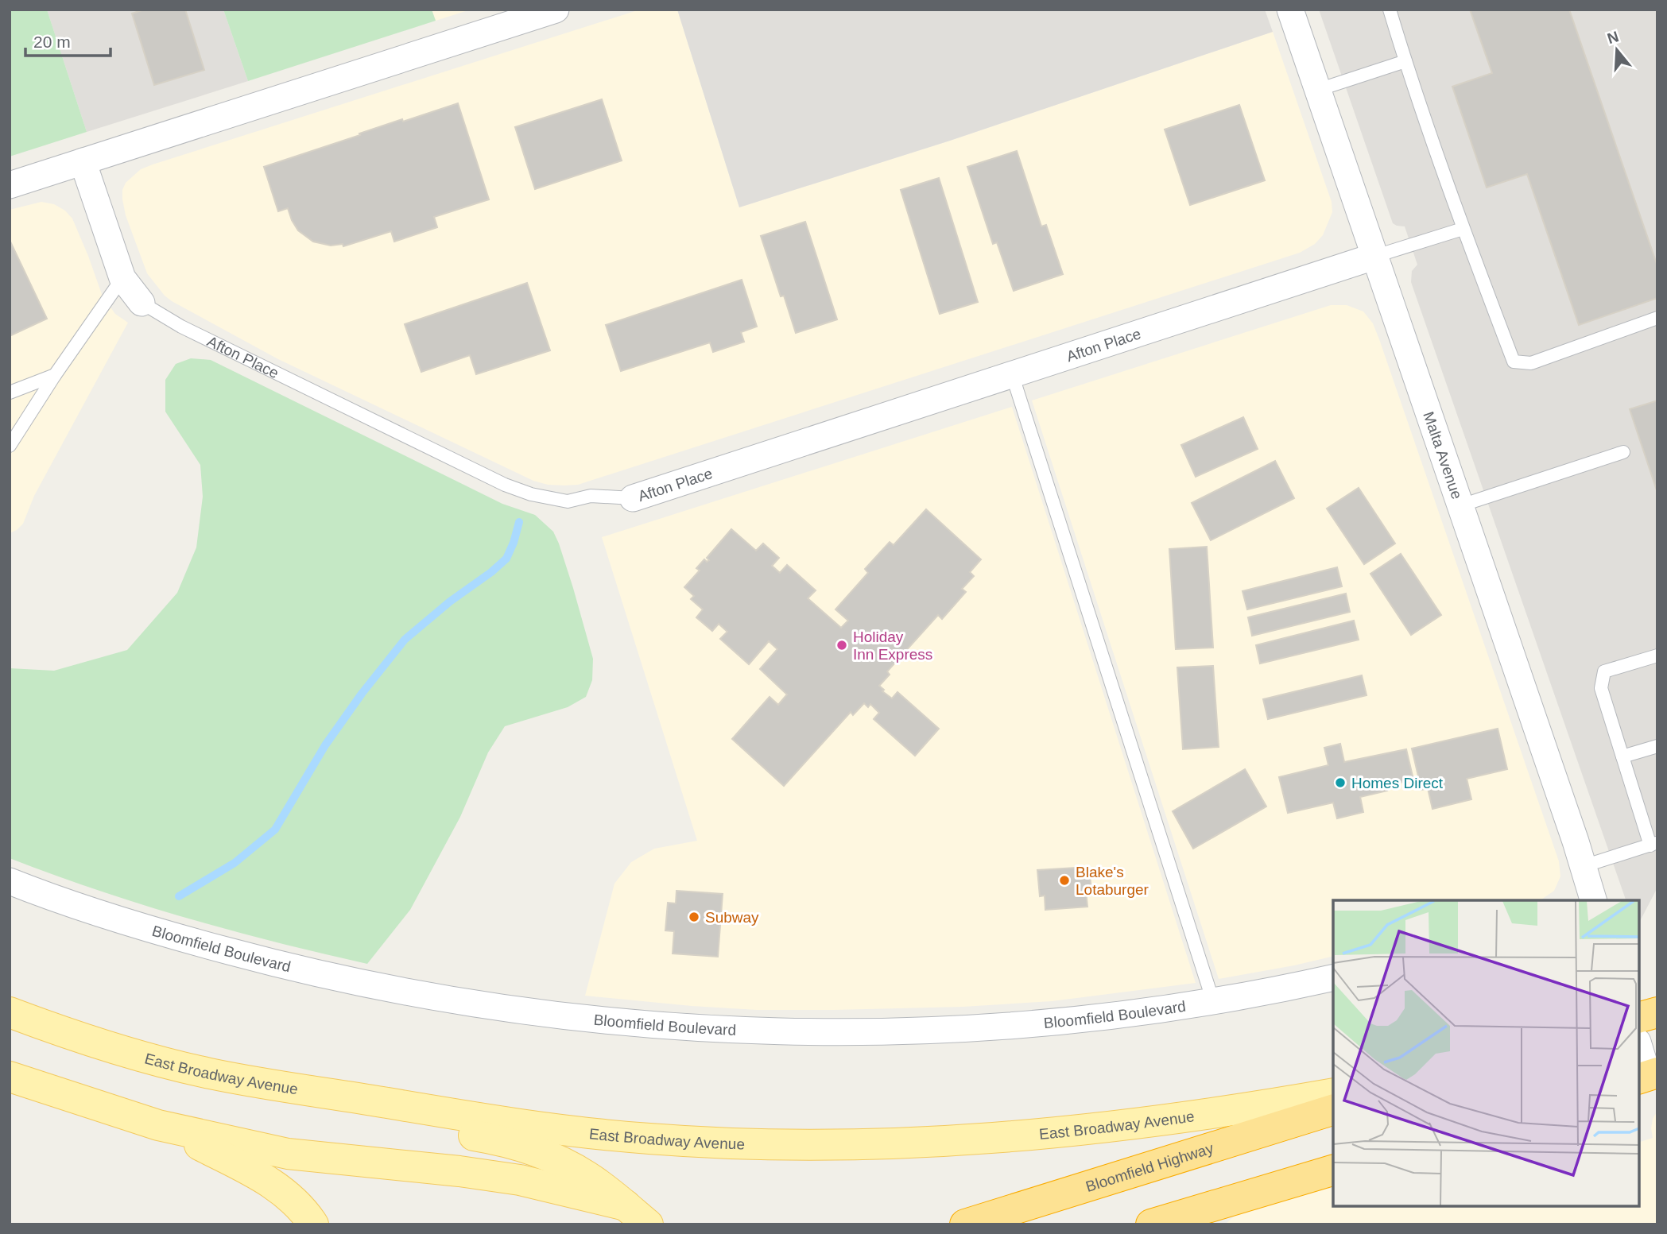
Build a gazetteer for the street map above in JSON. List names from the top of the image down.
{
  "streets": {
    "highway": ["Bloomfield Highway"],
    "main road": ["East Broadway Avenue"],
    "street": ["Afton Place", "Malta Avenue", "Bloomfield Boulevard"]
  },
  "crossings": [
    ["Afton Place", "Malta Avenue"]
  ],
  "places": [
    "Holiday Inn Express",
    "Homes Direct",
    "Blake's Lotaburger",
    "Subway"
  ],
  "scale_bar": "20 m",
  "north": "top"
}
